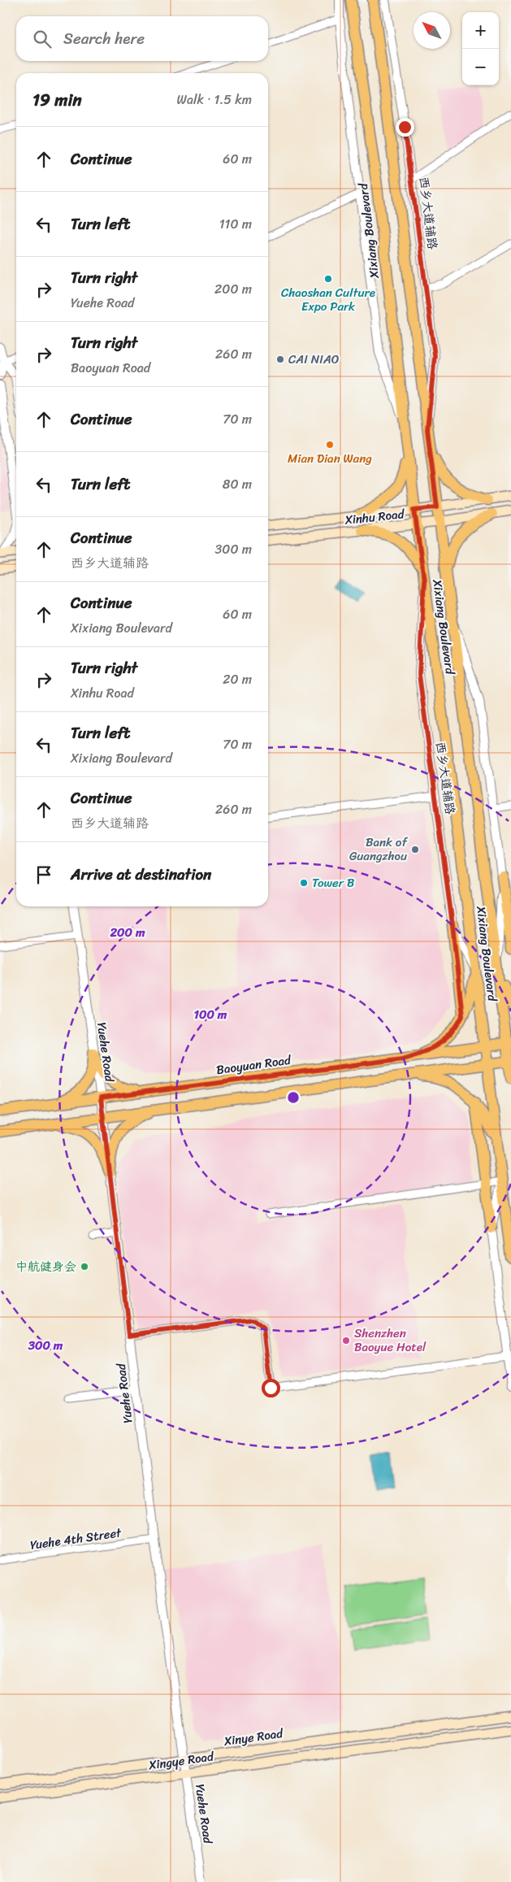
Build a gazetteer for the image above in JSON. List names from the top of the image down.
{
  "streets": {
    "main road": [
      "Xixiang Boulevard",
      "Xinhu Road",
      "Baoyuan Road",
      "Xinye Road",
      "Xingye Road"
    ],
    "street": ["西乡大道辅路", "Yuehe Road", "Yuehe 4th Street"]
  },
  "crossings": [
    ["西乡大道辅路", "Xixiang Boulevard"],
    ["Xixiang Boulevard", "Xinhu Road"],
    ["Xixiang Boulevard", "Baoyuan Road"],
    ["Yuehe Road", "Baoyuan Road"],
    ["Yuehe Road", "Yuehe 4th Street"],
    ["Yuehe Road", "Xinye Road"],
    ["Yuehe Road", "Xingye Road"]
  ],
  "places": [
    "Chaoshan Culture Expo Park",
    "CAI NIAO",
    "Mian Dian Wang",
    "Bank of Guangzhou",
    "Tower B",
    "中航健身会",
    "Shenzhen Baoyue Hotel"
  ],
  "north": "top left",
  "page": {
    "map_buttons": ["+", "−"],
    "search": "Search here",
    "heading": ["19 min", "Walk · 1.5 km"],
    "list": [
      ["Continue", "60 m"],
      ["Turn left", "110 m"],
      ["Turn right", "Yuehe Road", "200 m"],
      ["Turn right", "Baoyuan Road", "260 m"],
      ["Continue", "70 m"],
      ["Turn left", "80 m"],
      ["Continue", "西乡大道辅路", "300 m"],
      ["Continue", "Xixiang Boulevard", "60 m"],
      ["Turn right", "Xinhu Road", "20 m"],
      ["Turn left", "Xixiang Boulevard", "70 m"],
      ["Continue", "西乡大道辅路", "260 m"],
      "Arrive at destination"
    ]
  },
  "rings": ["200 m", "100 m", "300 m"]
}
